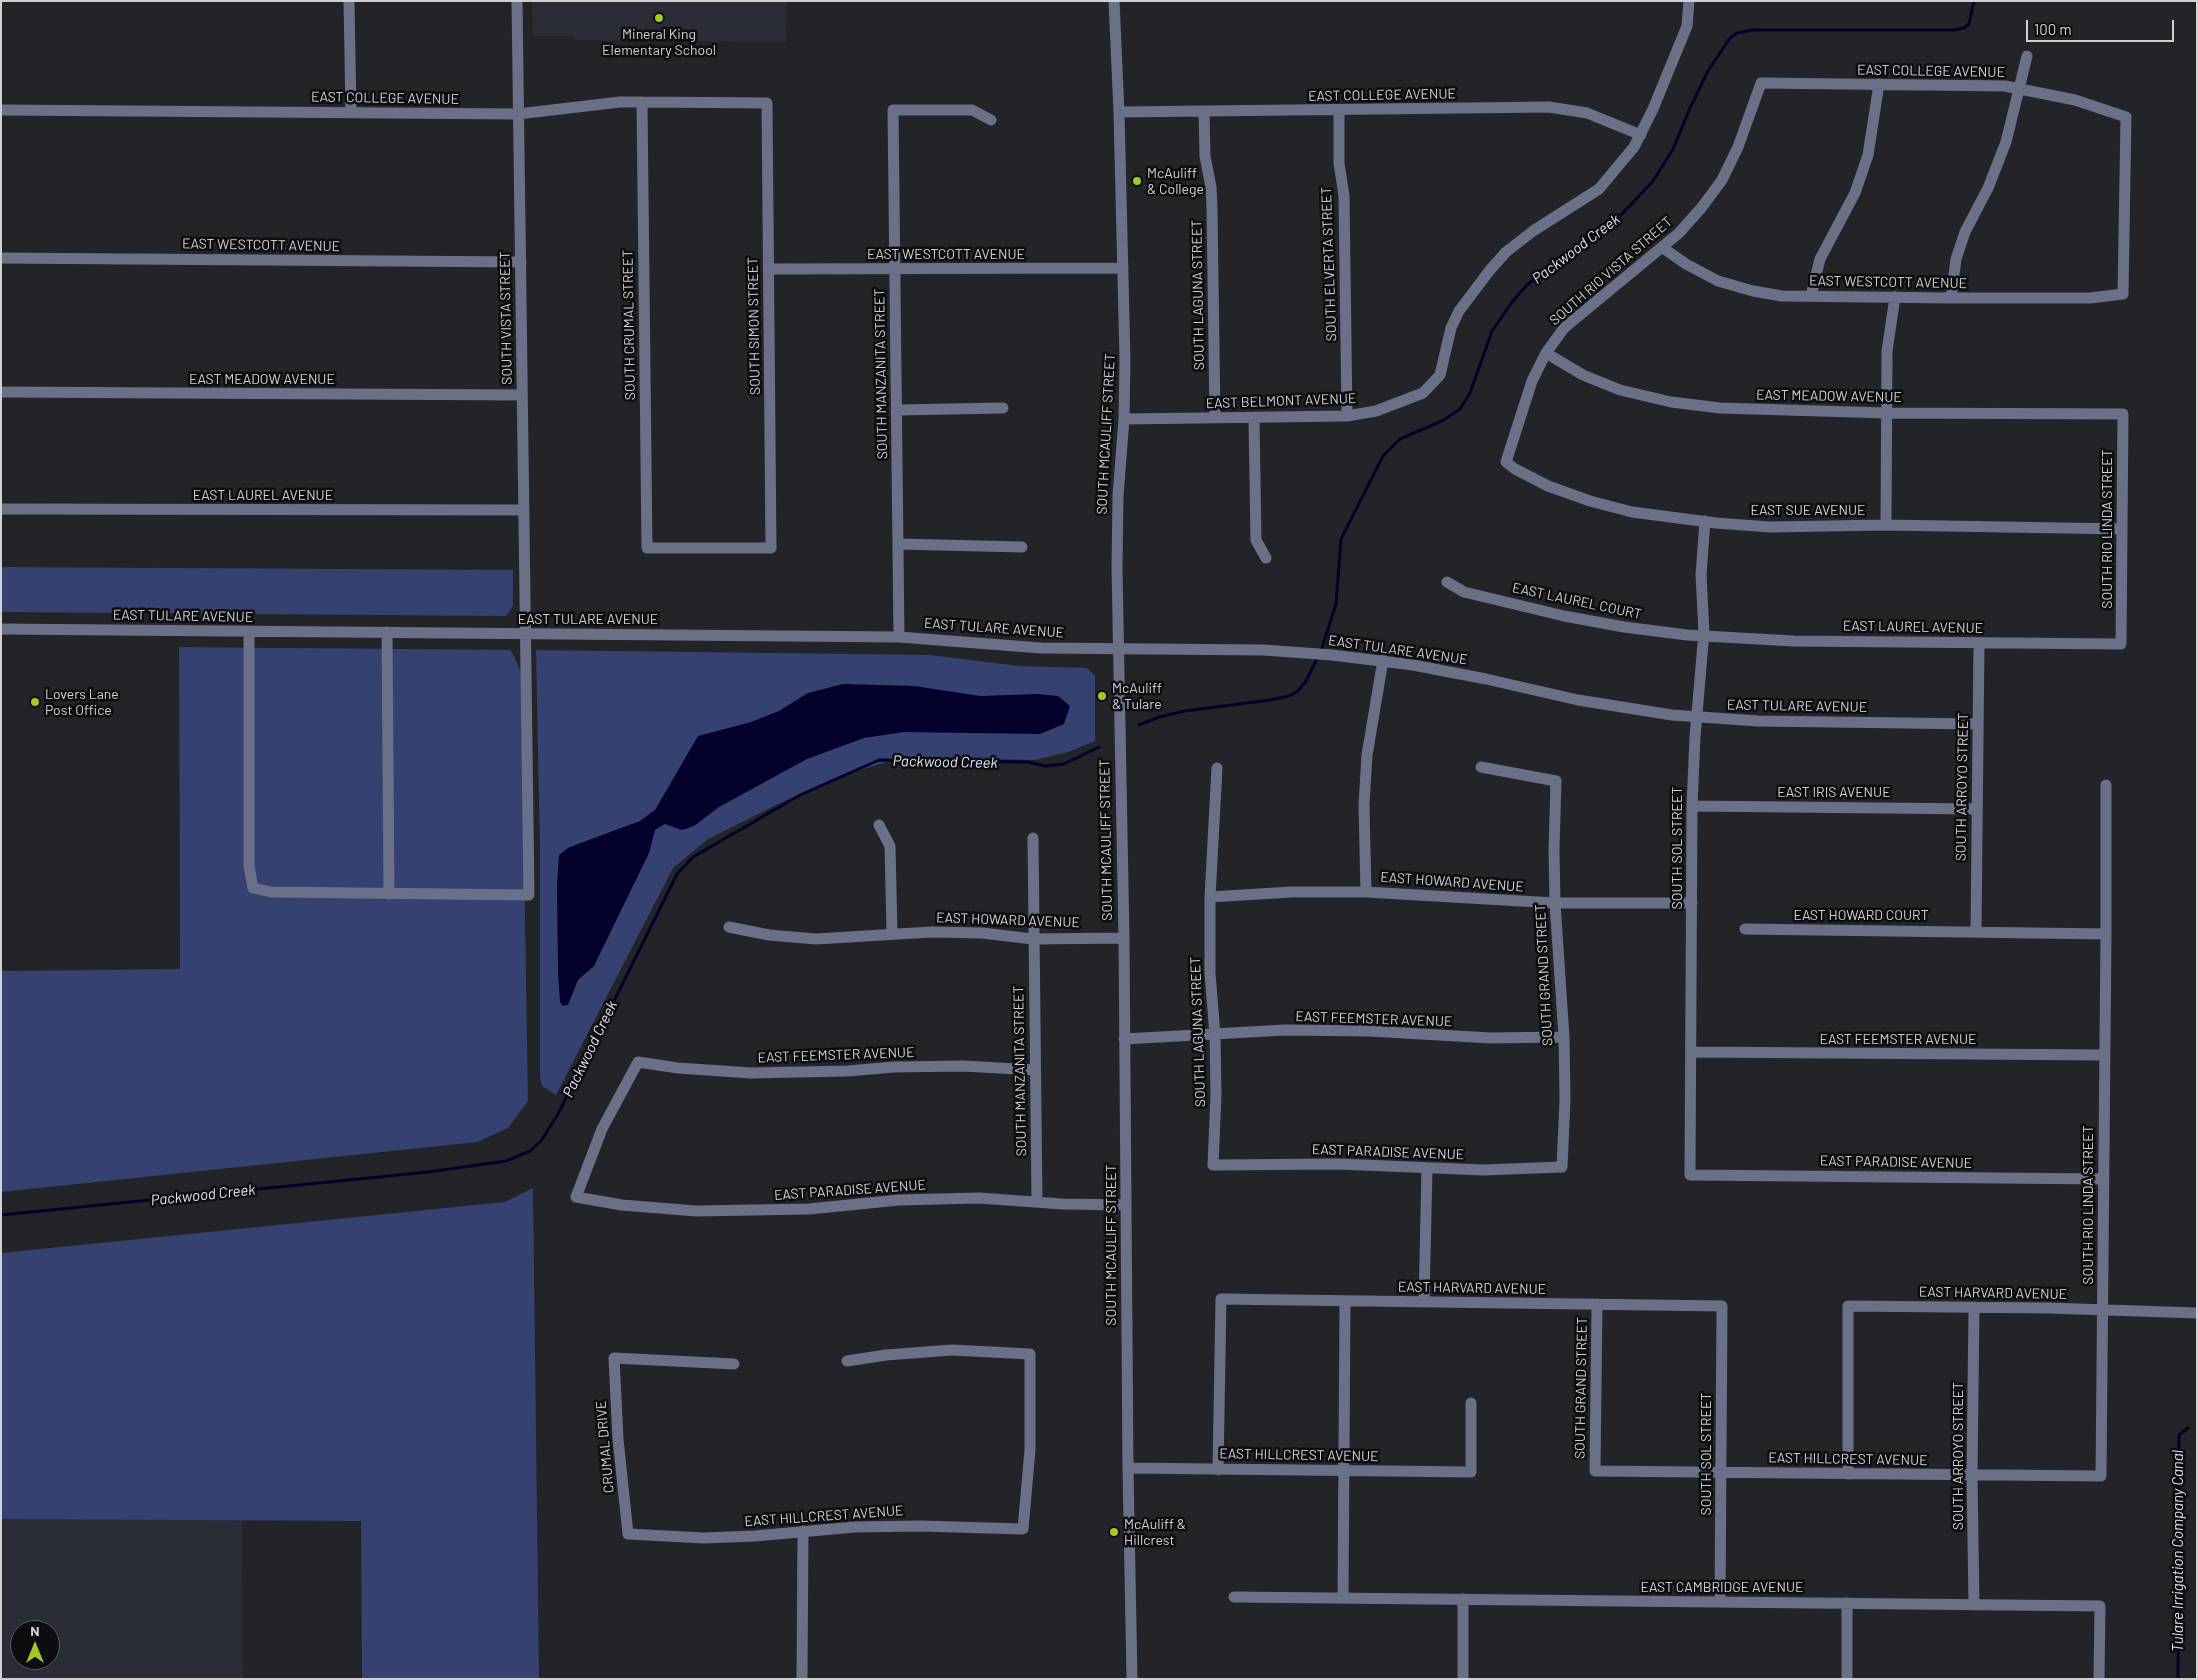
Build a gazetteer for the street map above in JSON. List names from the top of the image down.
{
  "streets": {
    "street": [
      "EAST COLLEGE AVENUE",
      "EAST WESTCOTT AVENUE",
      "SOUTH ELVERTA STREET",
      "SOUTH RIO VISTA STREET",
      "SOUTH LAGUNA STREET",
      "SOUTH VISTA STREET",
      "SOUTH CRUMAL STREET",
      "SOUTH SIMON STREET",
      "SOUTH MANZANITA STREET",
      "EAST MEADOW AVENUE",
      "EAST BELMONT AVENUE",
      "SOUTH MCAULIFF STREET",
      "EAST LAUREL AVENUE",
      "EAST SUE AVENUE",
      "SOUTH RIO LINDA STREET",
      "EAST LAUREL COURT",
      "EAST TULARE AVENUE",
      "SOUTH ARROYO STREET",
      "EAST IRIS AVENUE",
      "SOUTH SOL STREET",
      "EAST HOWARD AVENUE",
      "EAST HOWARD COURT",
      "SOUTH GRAND STREET",
      "EAST FEEMSTER AVENUE",
      "EAST PARADISE AVENUE",
      "EAST HARVARD AVENUE",
      "CRUMAL DRIVE",
      "EAST HILLCREST AVENUE",
      "EAST CAMBRIDGE AVENUE"
    ]
  },
  "crossings": [
    ["EAST COLLEGE AVENUE", "EAST WESTCOTT AVENUE"],
    ["EAST COLLEGE AVENUE", "SOUTH ELVERTA STREET"],
    ["EAST COLLEGE AVENUE", "SOUTH RIO VISTA STREET"],
    ["EAST COLLEGE AVENUE", "SOUTH LAGUNA STREET"],
    ["EAST COLLEGE AVENUE", "SOUTH VISTA STREET"],
    ["EAST COLLEGE AVENUE", "SOUTH CRUMAL STREET"],
    ["EAST COLLEGE AVENUE", "SOUTH SIMON STREET"],
    ["EAST COLLEGE AVENUE", "EAST BELMONT AVENUE"],
    ["EAST COLLEGE AVENUE", "SOUTH MCAULIFF STREET"],
    ["EAST WESTCOTT AVENUE", "SOUTH RIO VISTA STREET"],
    ["EAST WESTCOTT AVENUE", "SOUTH VISTA STREET"],
    ["EAST WESTCOTT AVENUE", "SOUTH SIMON STREET"],
    ["EAST WESTCOTT AVENUE", "SOUTH MANZANITA STREET"],
    ["EAST WESTCOTT AVENUE", "SOUTH MCAULIFF STREET"],
    ["SOUTH ELVERTA STREET", "EAST BELMONT AVENUE"],
    ["SOUTH RIO VISTA STREET", "EAST MEADOW AVENUE"],
    ["SOUTH RIO VISTA STREET", "EAST SUE AVENUE"],
    ["SOUTH LAGUNA STREET", "EAST BELMONT AVENUE"],
    ["SOUTH LAGUNA STREET", "EAST HOWARD AVENUE"],
    ["SOUTH LAGUNA STREET", "EAST FEEMSTER AVENUE"],
    ["SOUTH LAGUNA STREET", "EAST PARADISE AVENUE"],
    ["SOUTH VISTA STREET", "EAST MEADOW AVENUE"],
    ["SOUTH VISTA STREET", "EAST LAUREL AVENUE"],
    ["SOUTH VISTA STREET", "EAST TULARE AVENUE"],
    ["SOUTH CRUMAL STREET", "SOUTH SIMON STREET"],
    ["SOUTH MANZANITA STREET", "EAST TULARE AVENUE"],
    ["SOUTH MANZANITA STREET", "EAST HOWARD AVENUE"],
    ["SOUTH MANZANITA STREET", "EAST FEEMSTER AVENUE"],
    ["SOUTH MANZANITA STREET", "EAST PARADISE AVENUE"],
    ["EAST MEADOW AVENUE", "SOUTH RIO LINDA STREET"],
    ["EAST BELMONT AVENUE", "SOUTH MCAULIFF STREET"],
    ["SOUTH MCAULIFF STREET", "EAST TULARE AVENUE"],
    ["SOUTH MCAULIFF STREET", "EAST HOWARD AVENUE"],
    ["SOUTH MCAULIFF STREET", "EAST FEEMSTER AVENUE"],
    ["SOUTH MCAULIFF STREET", "EAST PARADISE AVENUE"],
    ["SOUTH MCAULIFF STREET", "EAST HILLCREST AVENUE"],
    ["EAST LAUREL AVENUE", "SOUTH RIO LINDA STREET"],
    ["EAST LAUREL AVENUE", "EAST LAUREL COURT"],
    ["EAST LAUREL AVENUE", "SOUTH ARROYO STREET"],
    ["EAST LAUREL AVENUE", "SOUTH SOL STREET"],
    ["EAST SUE AVENUE", "SOUTH RIO LINDA STREET"],
    ["EAST SUE AVENUE", "SOUTH SOL STREET"],
    ["SOUTH RIO LINDA STREET", "EAST FEEMSTER AVENUE"],
    ["SOUTH RIO LINDA STREET", "EAST PARADISE AVENUE"],
    ["SOUTH RIO LINDA STREET", "EAST HARVARD AVENUE"],
    ["SOUTH RIO LINDA STREET", "EAST HILLCREST AVENUE"],
    ["EAST LAUREL COURT", "SOUTH SOL STREET"],
    ["EAST TULARE AVENUE", "SOUTH ARROYO STREET"],
    ["EAST TULARE AVENUE", "SOUTH SOL STREET"],
    ["SOUTH ARROYO STREET", "EAST IRIS AVENUE"],
    ["SOUTH ARROYO STREET", "EAST HOWARD COURT"],
    ["SOUTH ARROYO STREET", "EAST HARVARD AVENUE"],
    ["SOUTH ARROYO STREET", "EAST HILLCREST AVENUE"],
    ["SOUTH ARROYO STREET", "EAST CAMBRIDGE AVENUE"],
    ["EAST IRIS AVENUE", "SOUTH SOL STREET"],
    ["SOUTH SOL STREET", "EAST HOWARD AVENUE"],
    ["SOUTH SOL STREET", "EAST FEEMSTER AVENUE"],
    ["SOUTH SOL STREET", "EAST PARADISE AVENUE"],
    ["SOUTH SOL STREET", "EAST HARVARD AVENUE"],
    ["SOUTH SOL STREET", "EAST HILLCREST AVENUE"],
    ["SOUTH SOL STREET", "EAST CAMBRIDGE AVENUE"],
    ["EAST HOWARD AVENUE", "SOUTH GRAND STREET"],
    ["SOUTH GRAND STREET", "EAST FEEMSTER AVENUE"],
    ["SOUTH GRAND STREET", "EAST PARADISE AVENUE"],
    ["SOUTH GRAND STREET", "EAST HARVARD AVENUE"],
    ["SOUTH GRAND STREET", "EAST HILLCREST AVENUE"],
    ["EAST FEEMSTER AVENUE", "EAST PARADISE AVENUE"],
    ["EAST HARVARD AVENUE", "EAST HILLCREST AVENUE"],
    ["CRUMAL DRIVE", "EAST HILLCREST AVENUE"]
  ],
  "water": ["Packwood Creek", "Tulare Irrigation Company Canal"],
  "places": [
    "Mineral King Elementary School",
    "McAuliff & College",
    "McAuliff & Tulare",
    "Lovers Lane Post Office",
    "McAuliff & Hillcrest"
  ],
  "scale_bar": "100 m",
  "north": "top"
}
